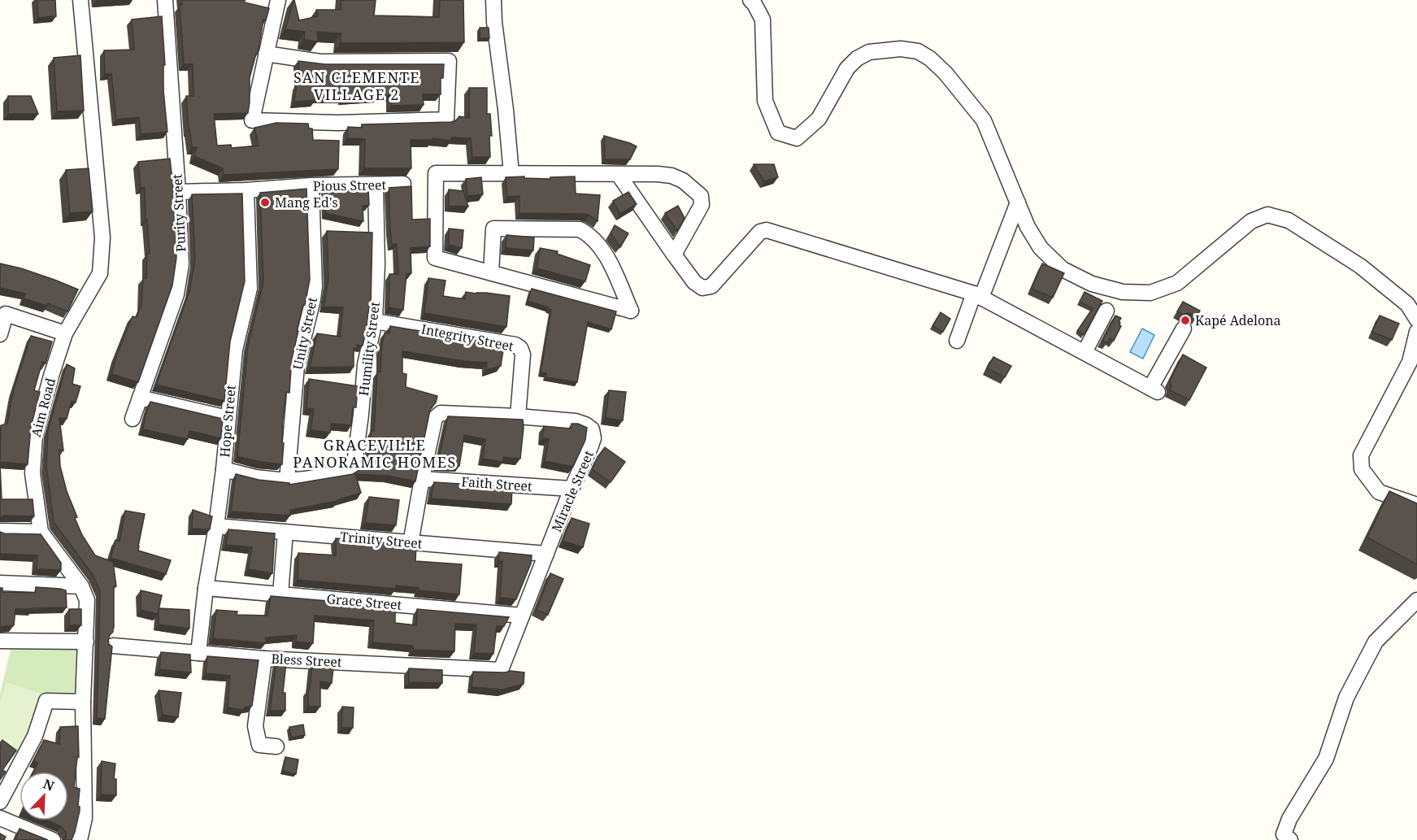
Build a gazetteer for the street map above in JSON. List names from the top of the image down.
{
  "streets": {
    "street": [
      "Pious Street",
      "Purity Street",
      "Unity Street",
      "Integrity Street",
      "Humility Street",
      "Aim Road",
      "Hope Street",
      "Faith Street",
      "Miracle Street",
      "Trinity Street",
      "Grace Street",
      "Bless Street"
    ]
  },
  "crossings": [
    ["Pious Street", "Purity Street"],
    ["Pious Street", "Unity Street"],
    ["Pious Street", "Humility Street"],
    ["Pious Street", "Hope Street"],
    ["Unity Street", "Humility Street"],
    ["Integrity Street", "Humility Street"],
    ["Integrity Street", "Miracle Street"],
    ["Humility Street", "Hope Street"],
    ["Hope Street", "Trinity Street"],
    ["Hope Street", "Grace Street"],
    ["Hope Street", "Bless Street"],
    ["Faith Street", "Miracle Street"],
    ["Miracle Street", "Trinity Street"],
    ["Miracle Street", "Grace Street"],
    ["Miracle Street", "Bless Street"]
  ],
  "districts": ["SAN CLEMENTE VILLAGE 2", "GRACEVILLE PANORAMIC HOMES"],
  "places": ["Mang Ed's", "Kapé Adelona"],
  "north": "top right"
}
